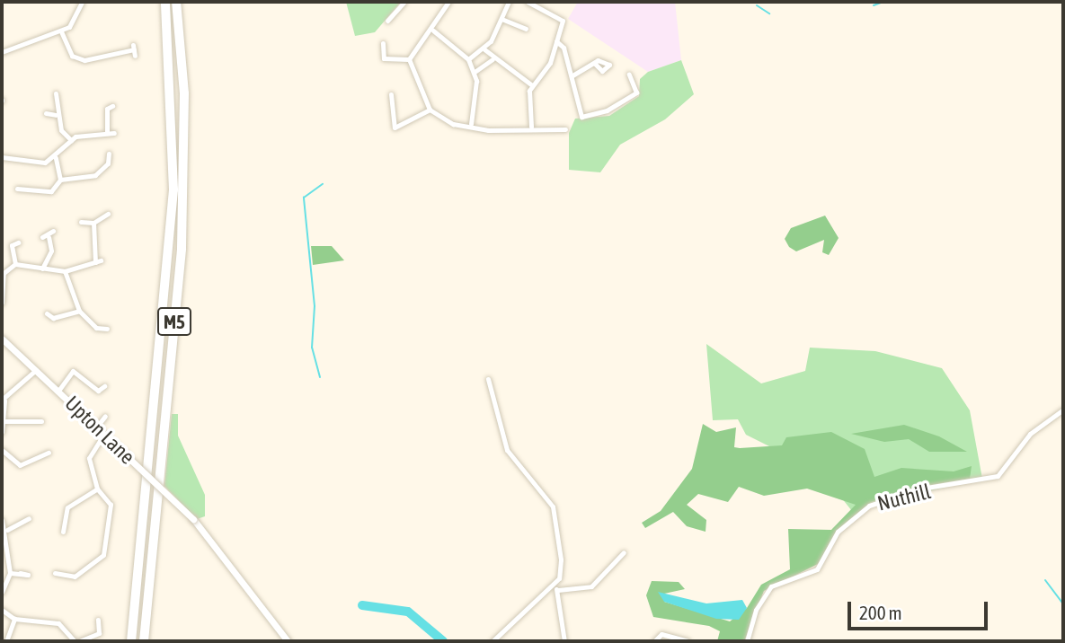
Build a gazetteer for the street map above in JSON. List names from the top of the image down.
{
  "streets": {
    "highway": ["M5"],
    "street": ["Upton Lane", "Nuthill"]
  },
  "scale_bar": "200 m"
}
